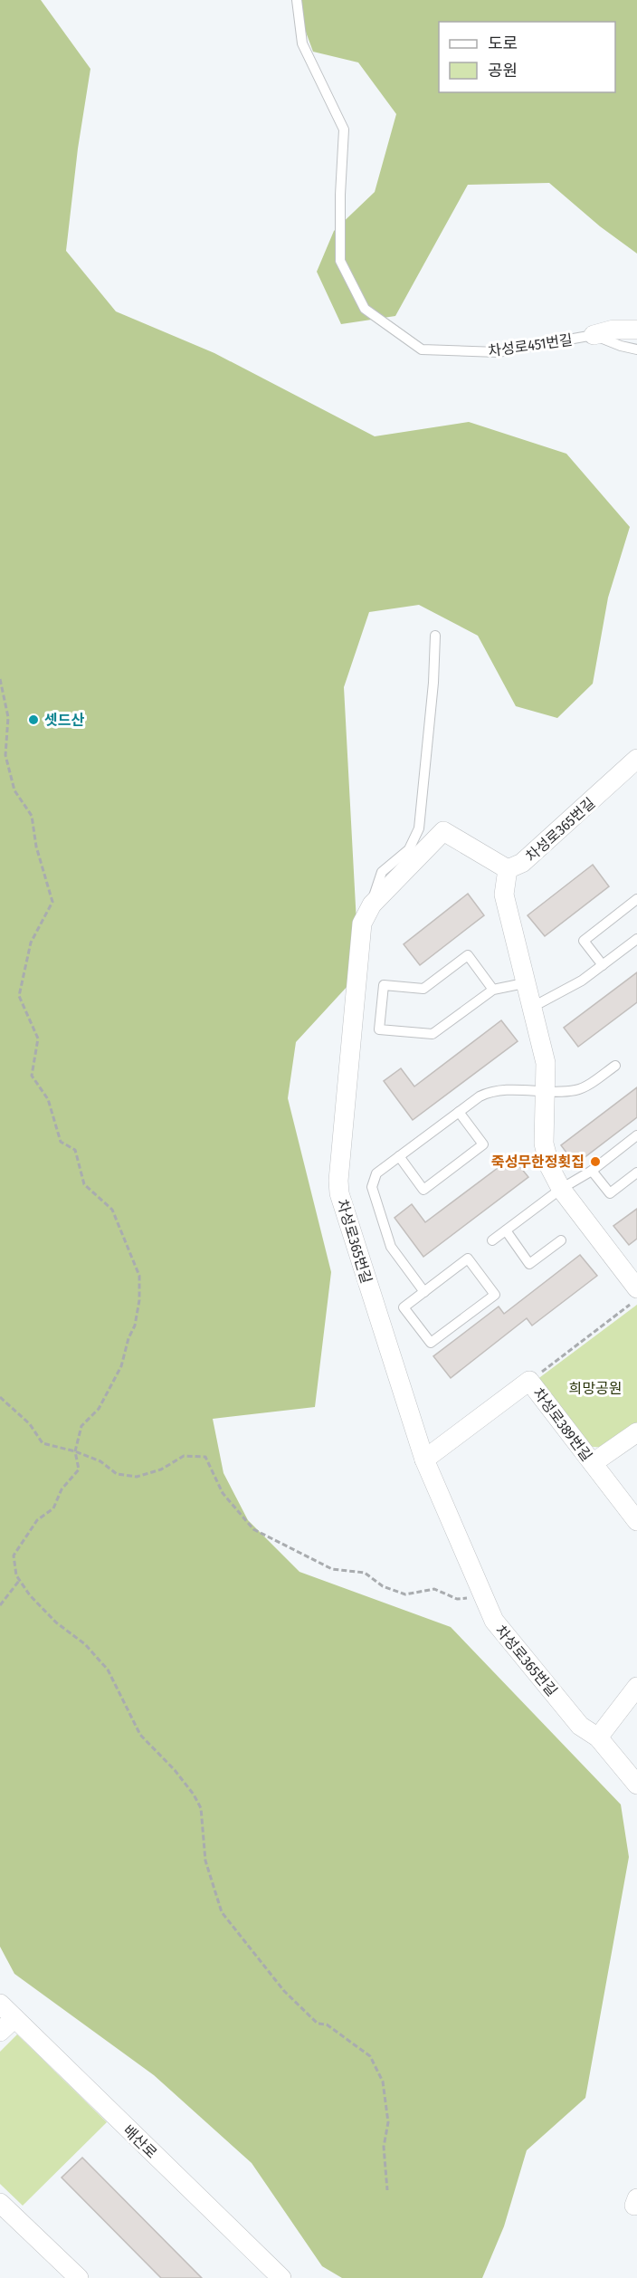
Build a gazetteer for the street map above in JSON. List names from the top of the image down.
{
  "streets": {
    "street": [
      "차성로451번길",
      "차성로365번길",
      "차성로389번길",
      "배산로"
    ]
  },
  "crossings": [
    ["차성로365번길", "차성로389번길"]
  ],
  "parks": ["희망공원"],
  "places": ["셋드산", "죽성무한정횟집"],
  "legend": ["도로", "공원"]
}
